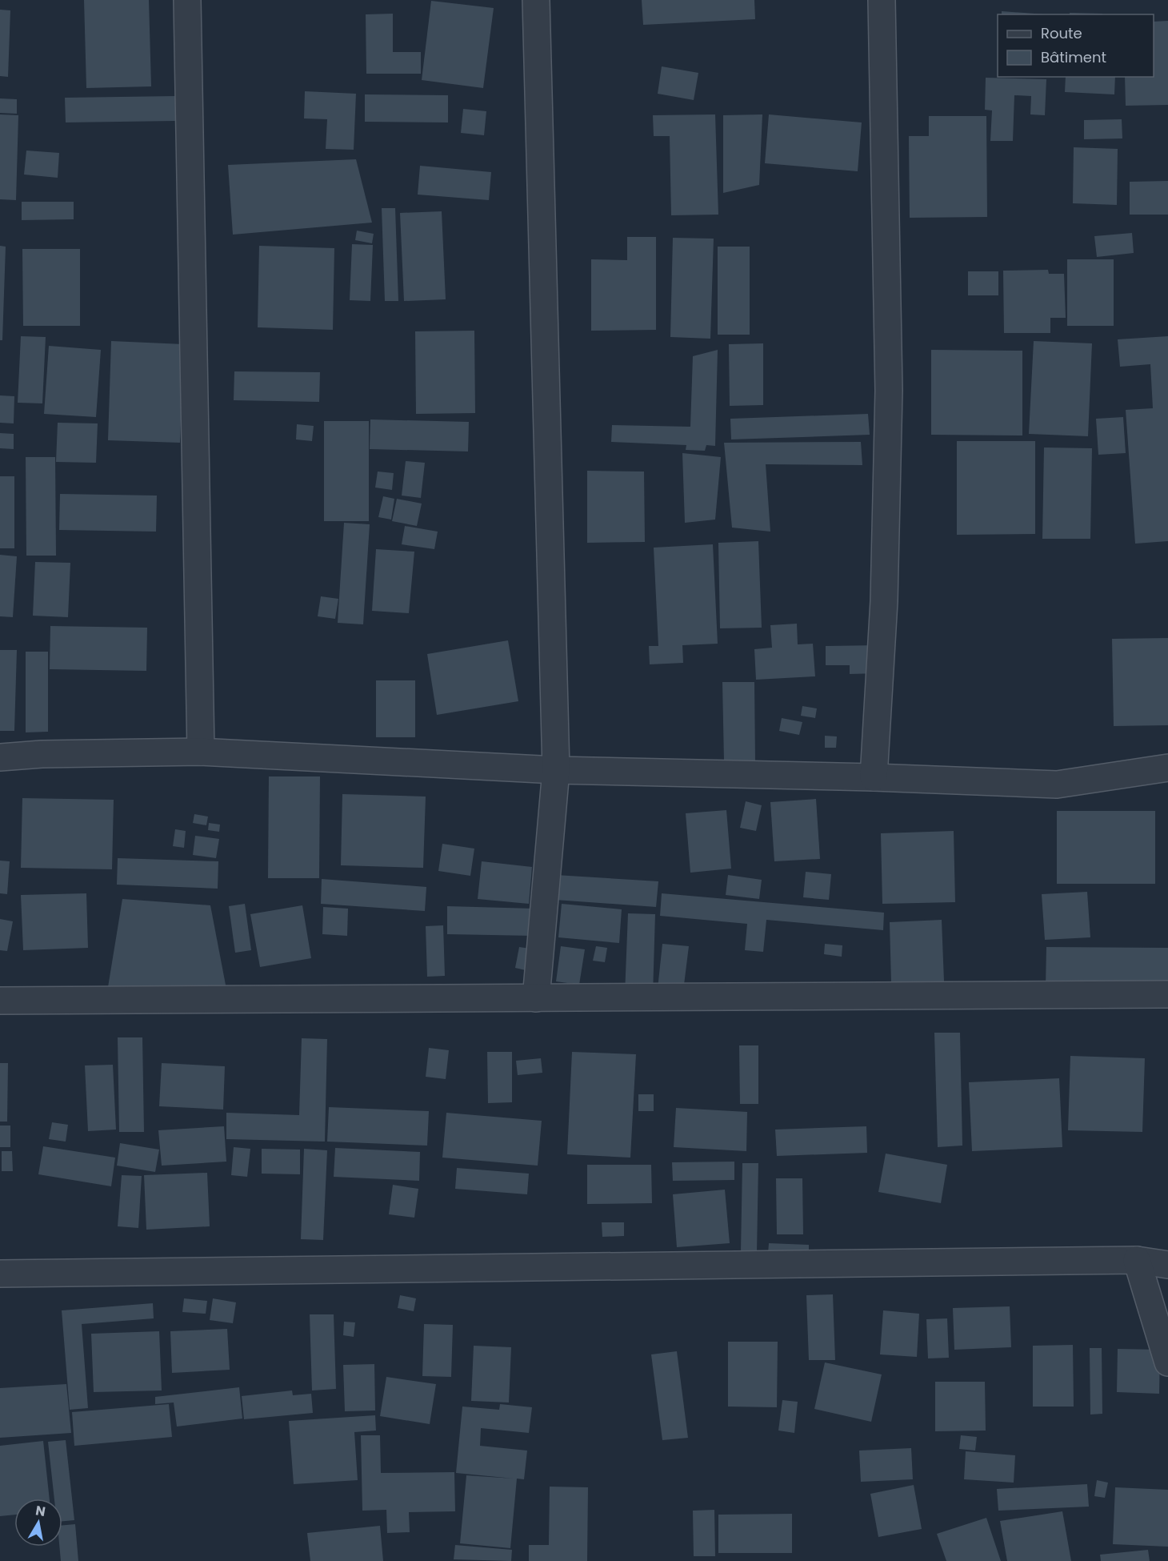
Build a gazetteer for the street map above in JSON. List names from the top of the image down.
{
  "legend": ["Route", "Bâtiment"],
  "north": "top"
}
